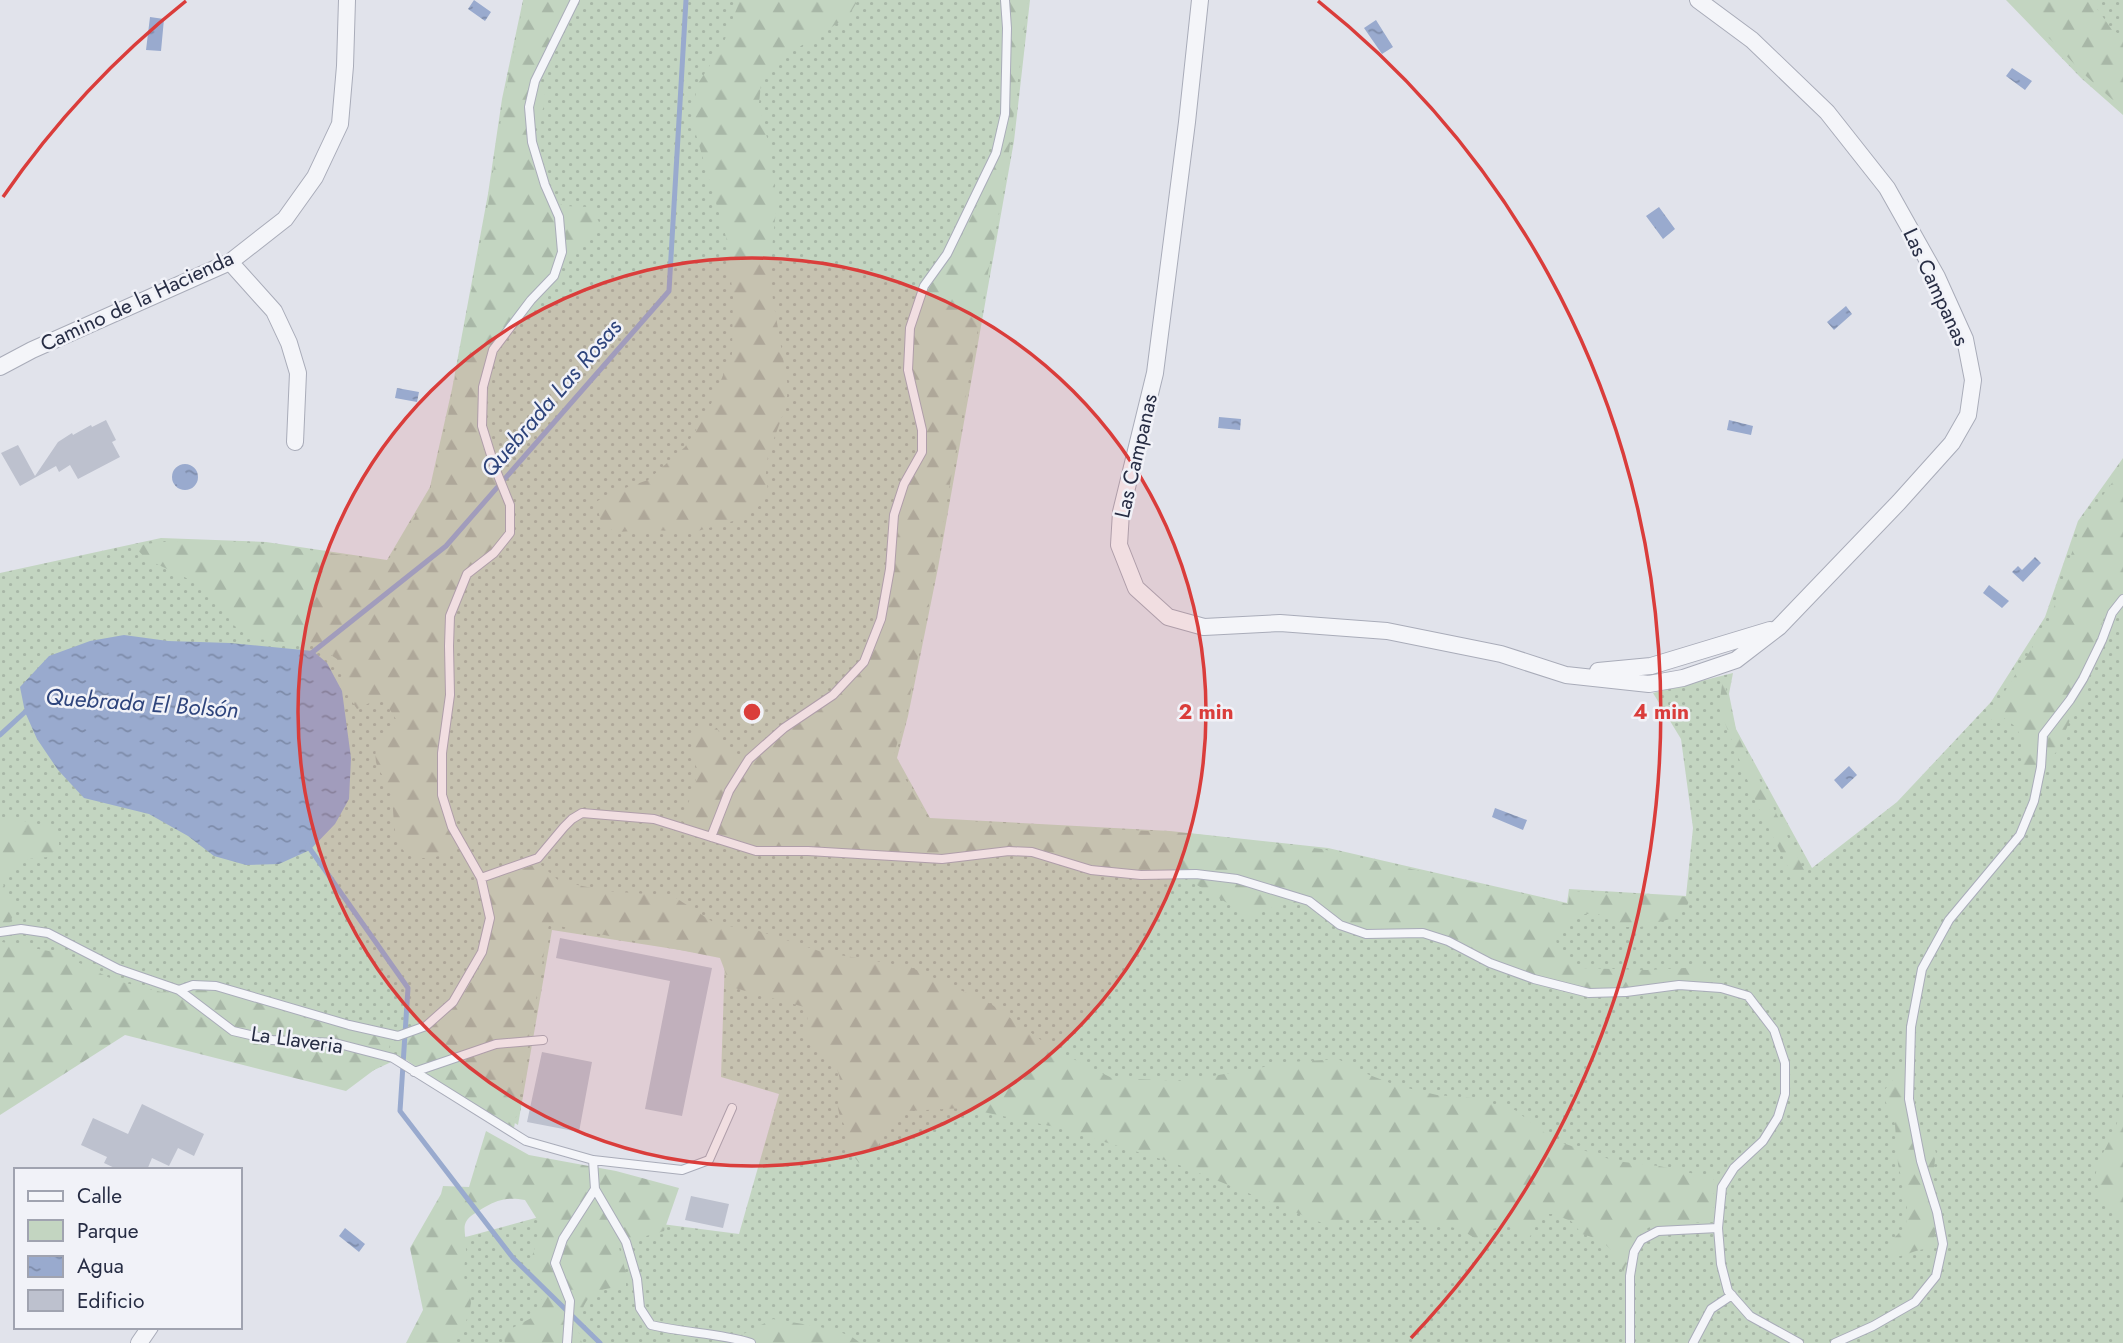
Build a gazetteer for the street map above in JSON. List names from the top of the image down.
{
  "streets": {
    "street": ["Las Campanas", "Camino de la Hacienda"],
    "lane": ["La Llaveria"]
  },
  "water": ["Quebrada Las Rosas", "Quebrada El Bolsón"],
  "legend": [
    "Calle",
    "Parque",
    "Agua",
    "Edificio"
  ],
  "rings": ["2 min", "4 min"]
}
